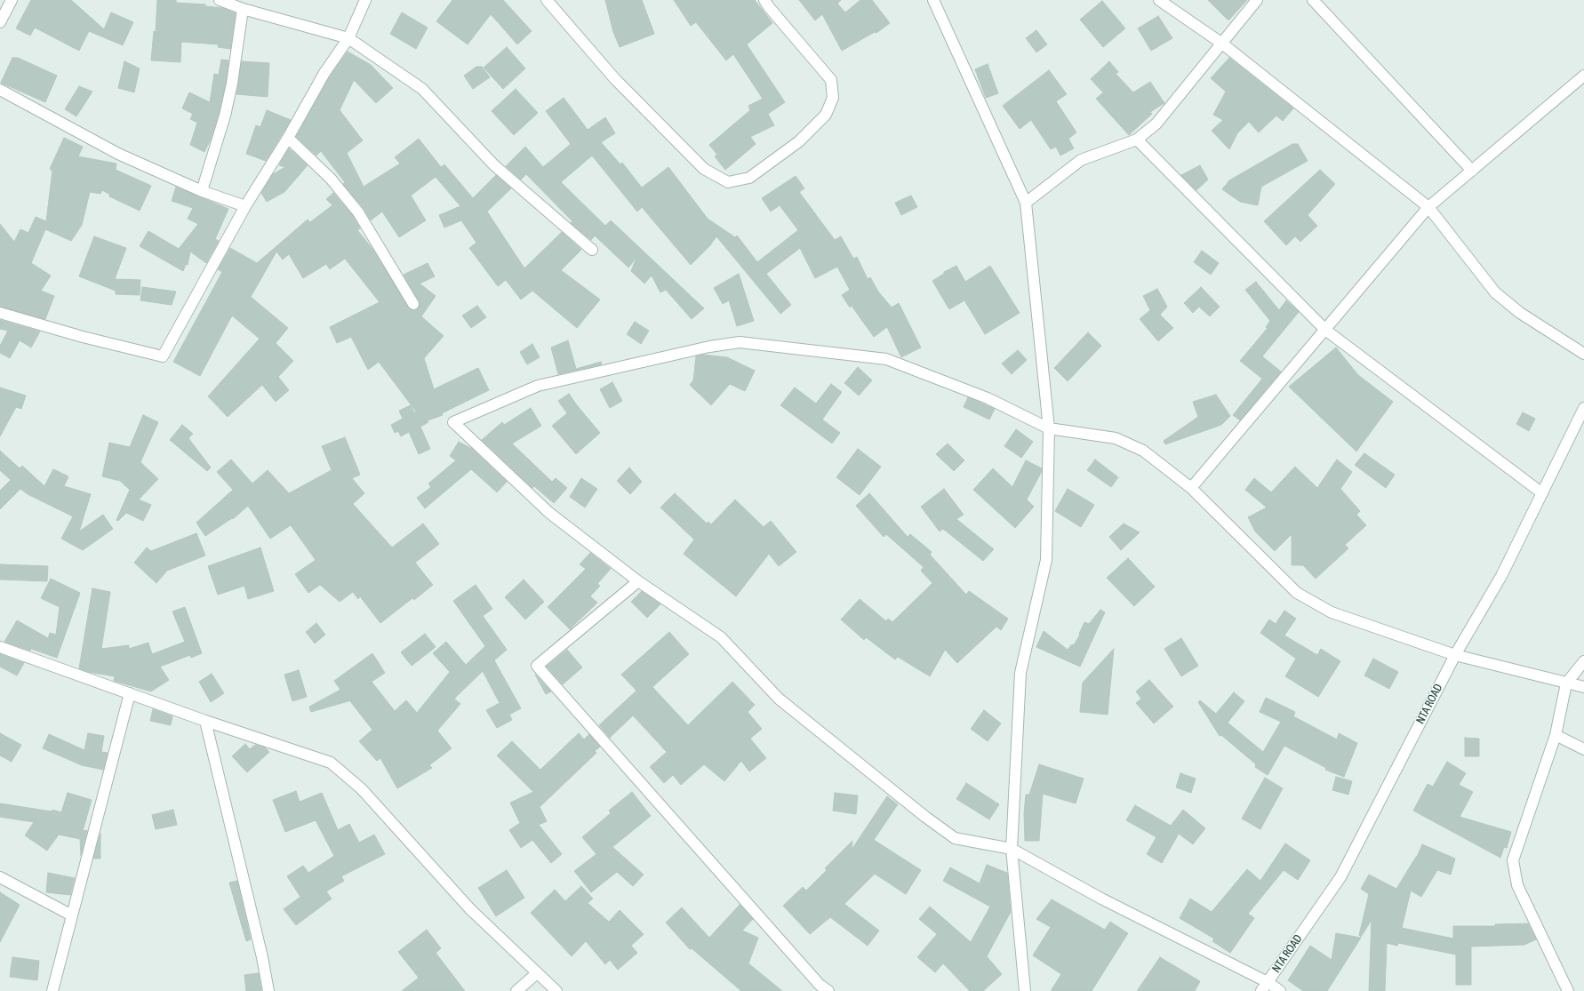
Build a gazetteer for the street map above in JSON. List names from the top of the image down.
{
  "streets": {
    "street": ["NTA ROAD"]
  }
}
